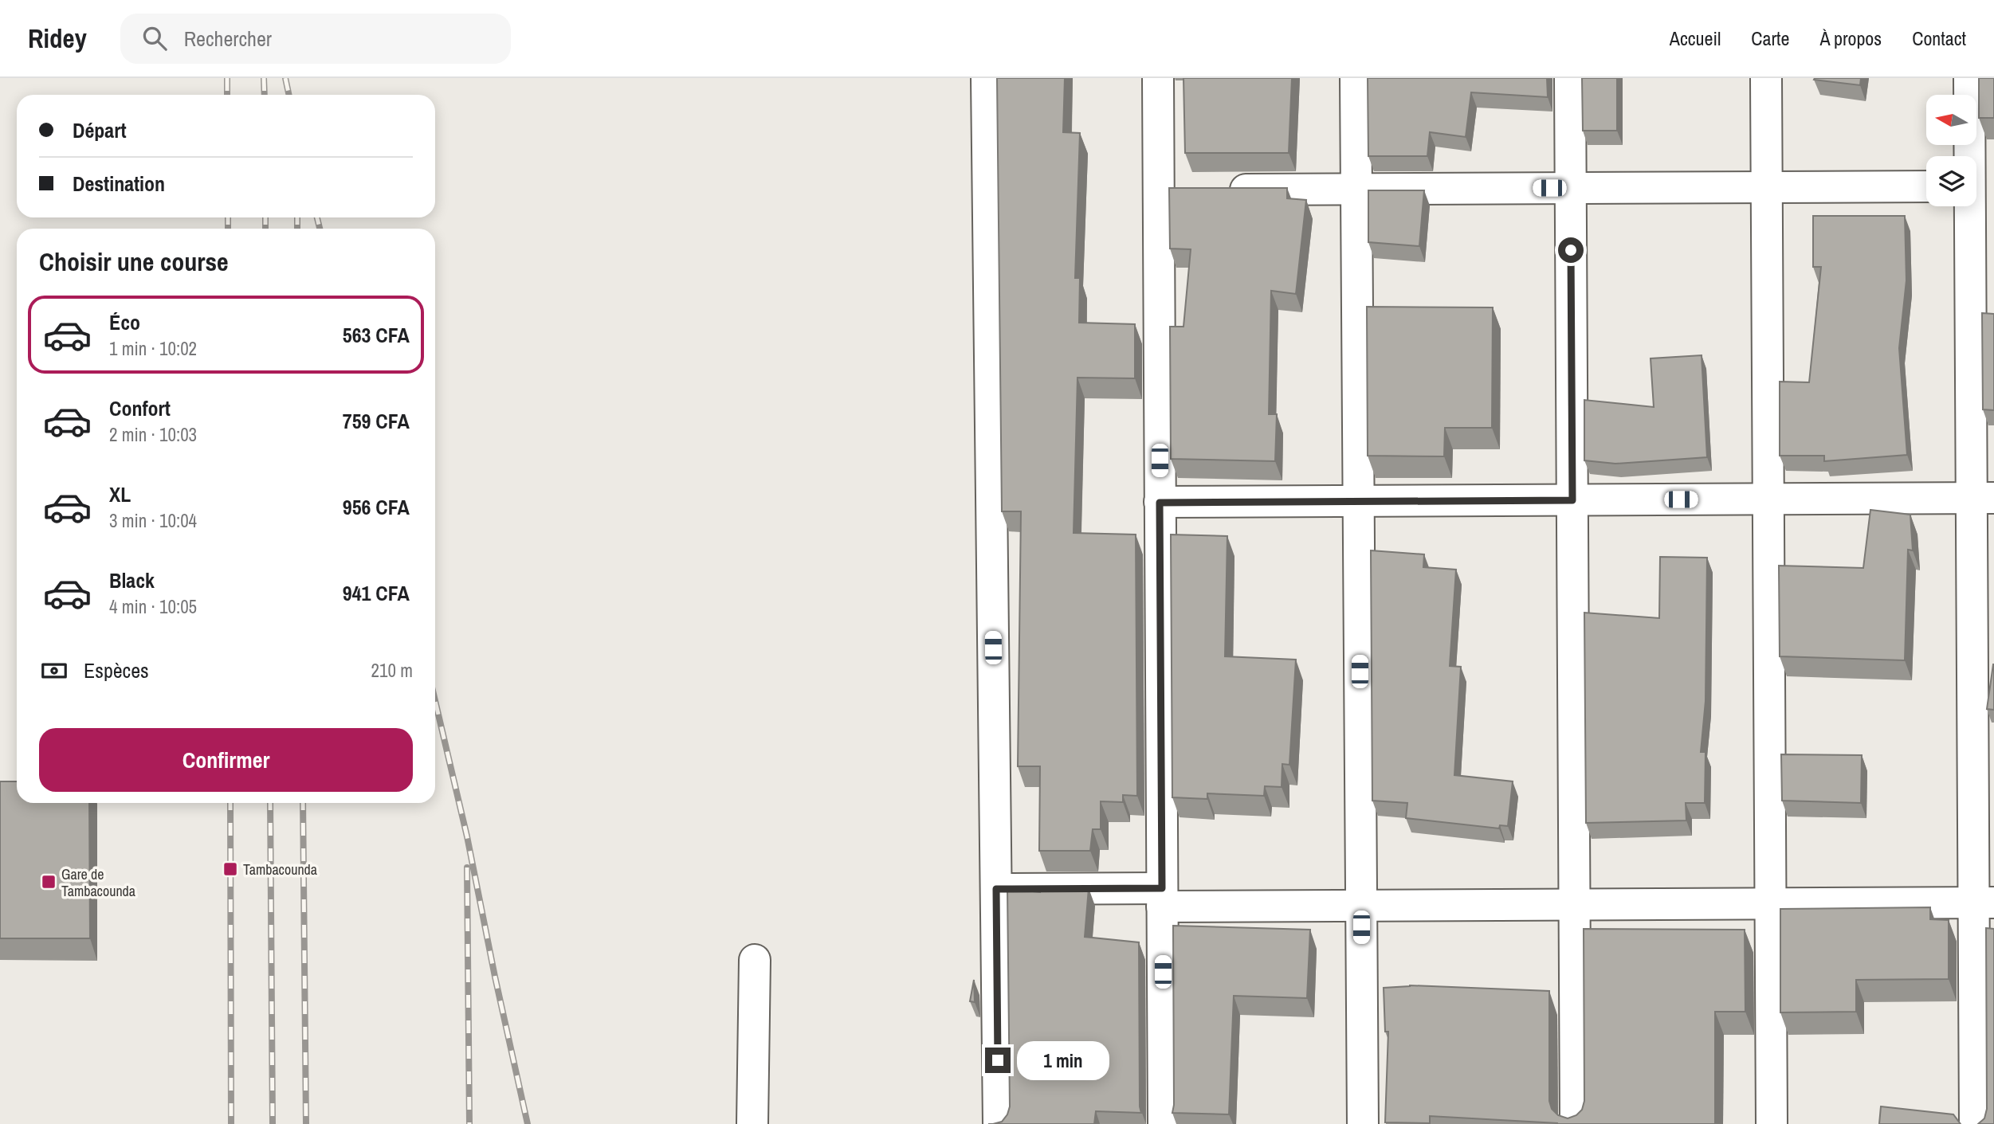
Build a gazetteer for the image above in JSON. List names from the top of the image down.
{
  "places": {
    "transit": ["Tambacounda", "Gare de Tambacounda"]
  },
  "north": "left",
  "page": {
    "header": "Ridey",
    "search": "Rechercher",
    "nav": [
      "Accueil",
      "Carte",
      "À propos",
      "Contact"
    ],
    "banner": ["Départ", "Destination"],
    "heading": "Choisir une course",
    "list": [
      {
        "name": "Éco",
        "note": "1 min · 10:02",
        "value": "563 CFA"
      },
      {
        "name": "Confort",
        "note": "2 min · 10:03",
        "value": "759 CFA"
      },
      {
        "name": "XL",
        "note": "3 min · 10:04",
        "value": "956 CFA"
      },
      {
        "name": "Black",
        "note": "4 min · 10:05",
        "value": "941 CFA"
      }
    ],
    "pay": ["Espèces", "210 m"],
    "buttons": "Confirmer",
    "bubble": "1 min"
  }
}
